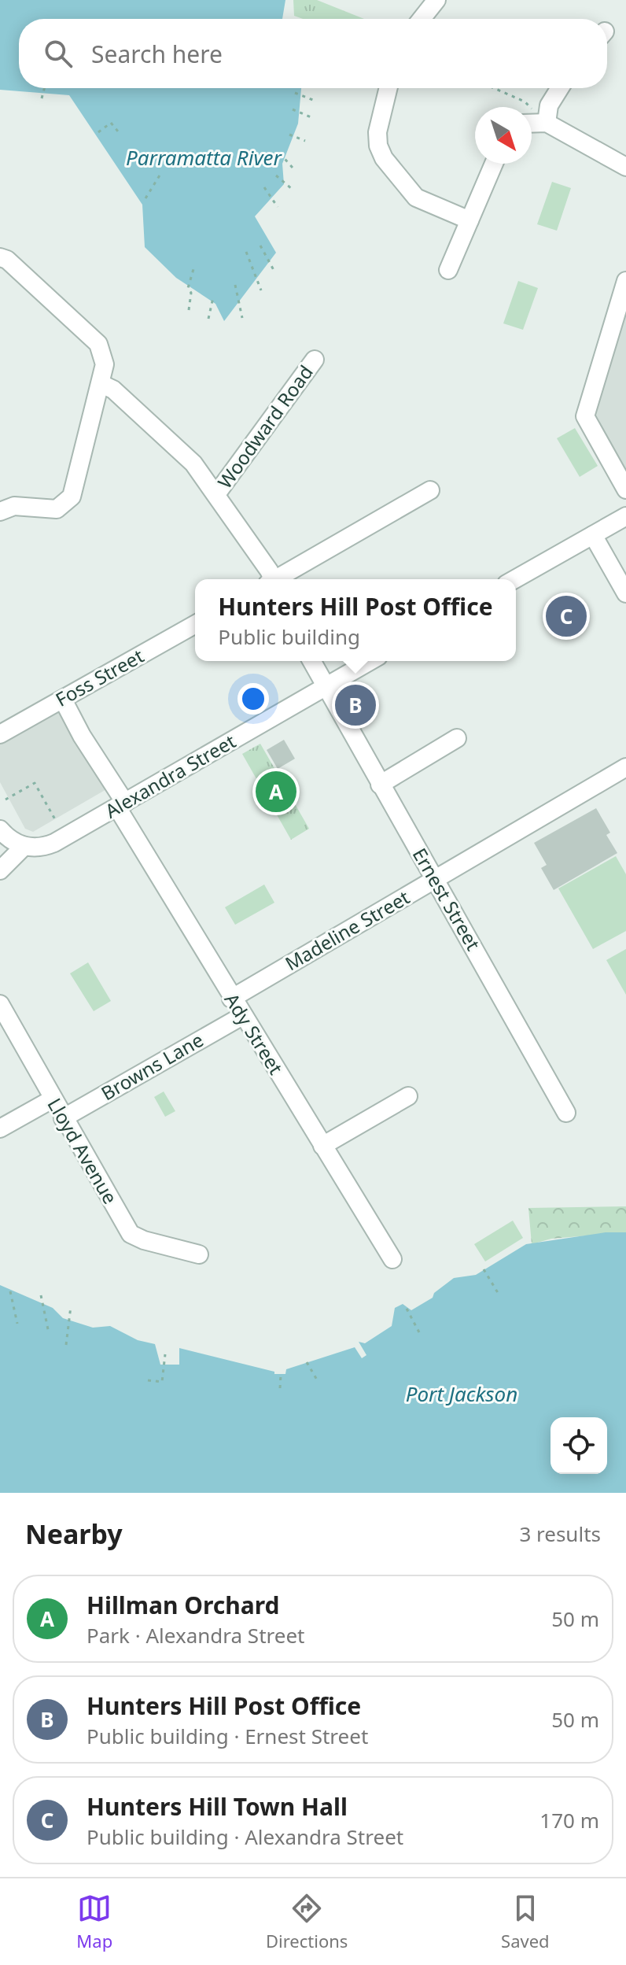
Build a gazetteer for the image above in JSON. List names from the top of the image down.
{
  "streets": {
    "street": [
      "Woodward Road",
      "Foss Street",
      "Alexandra Street",
      "Ernest Street",
      "Madeline Street",
      "Ady Street",
      "Browns Lane",
      "Lloyd Avenue"
    ]
  },
  "crossings": [
    ["Foss Street", "Ady Street"],
    ["Alexandra Street", "Ernest Street"],
    ["Alexandra Street", "Ady Street"],
    ["Ernest Street", "Madeline Street"],
    ["Madeline Street", "Ady Street"],
    ["Ady Street", "Browns Lane"],
    ["Browns Lane", "Lloyd Avenue"]
  ],
  "water": ["Parramatta River", "Port Jackson"],
  "north": "bottom right",
  "page": {
    "search": "Search here",
    "popup": ["Hunters Hill Post Office", "Public building"],
    "pins": ["C", "B", "A"],
    "heading": ["Nearby", "3 results"],
    "list": [
      {
        "mark": "A",
        "name": "Hillman Orchard",
        "note": "Park · Alexandra Street",
        "value": "50 m"
      },
      {
        "mark": "B",
        "name": "Hunters Hill Post Office",
        "note": "Public building · Ernest Street",
        "value": "50 m"
      },
      {
        "mark": "C",
        "name": "Hunters Hill Town Hall",
        "note": "Public building · Alexandra Street",
        "value": "170 m"
      }
    ],
    "nav": ["Map", "Directions", "Saved"]
  }
}
